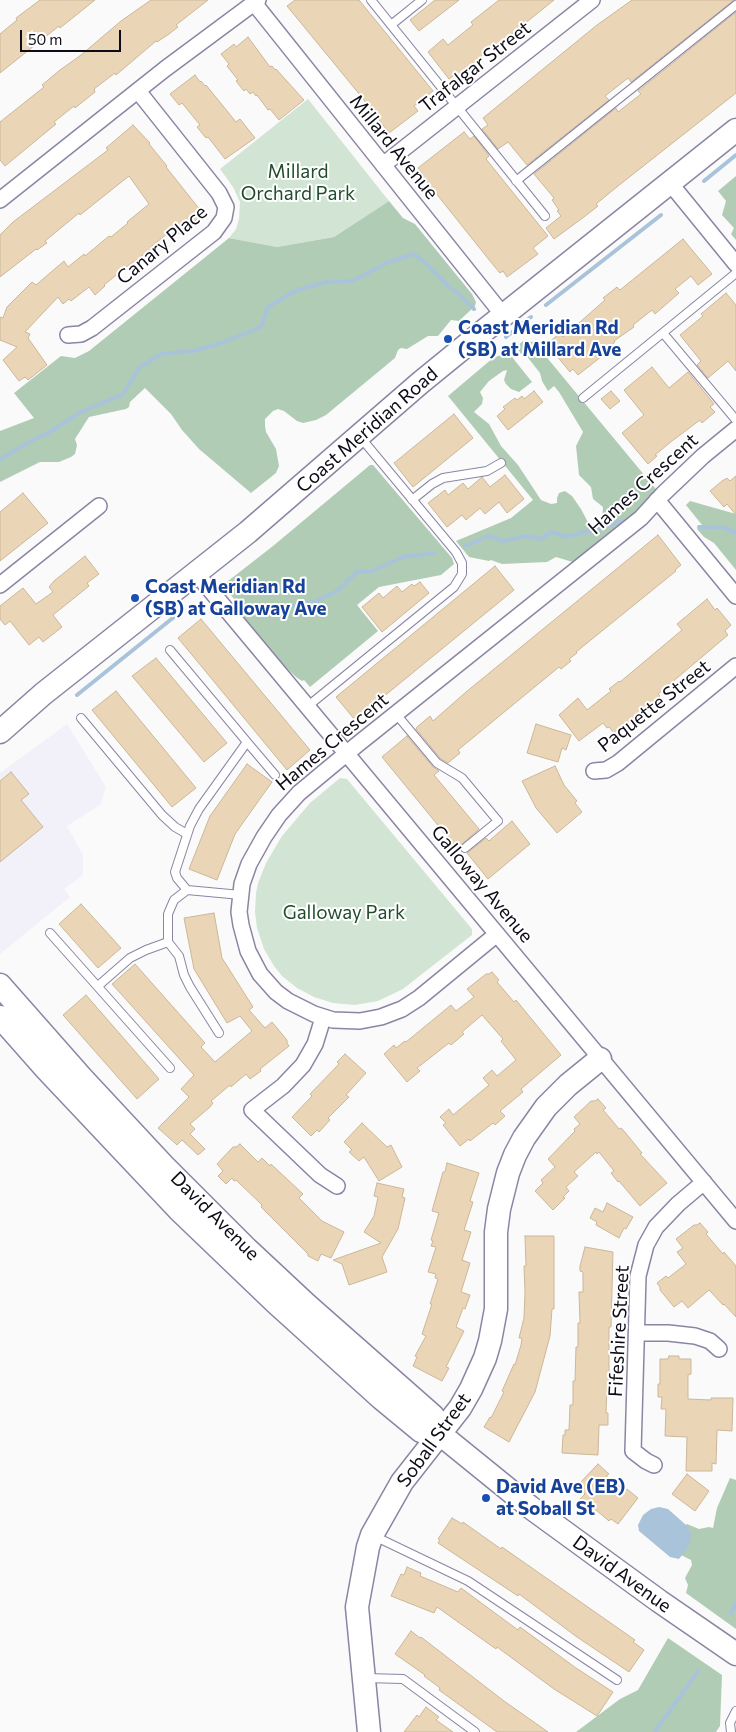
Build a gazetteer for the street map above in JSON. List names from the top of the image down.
{
  "streets": {
    "main road": ["Coast Meridian Road", "David Avenue", "Soball Street"],
    "street": [
      "Trafalgar Street",
      "Millard Avenue",
      "Canary Place",
      "Hames Crescent",
      "Paquette Street",
      "Galloway Avenue",
      "Fifeshire Street"
    ]
  },
  "crossings": [
    ["Trafalgar Street", "Millard Avenue"],
    ["Millard Avenue", "Coast Meridian Road"],
    ["Coast Meridian Road", "Galloway Avenue"],
    ["Hames Crescent", "Galloway Avenue"],
    ["Galloway Avenue", "Fifeshire Street"],
    ["Galloway Avenue", "Soball Street"],
    ["David Avenue", "Soball Street"]
  ],
  "parks": ["Millard Orchard Park", "Galloway Park"],
  "places": ["Coast Meridian Rd (SB) at Millard Ave", "Coast Meridian Rd (SB) at Galloway Ave", "David Ave (EB) at Soball St"],
  "scale_bar": "50 m"
}
